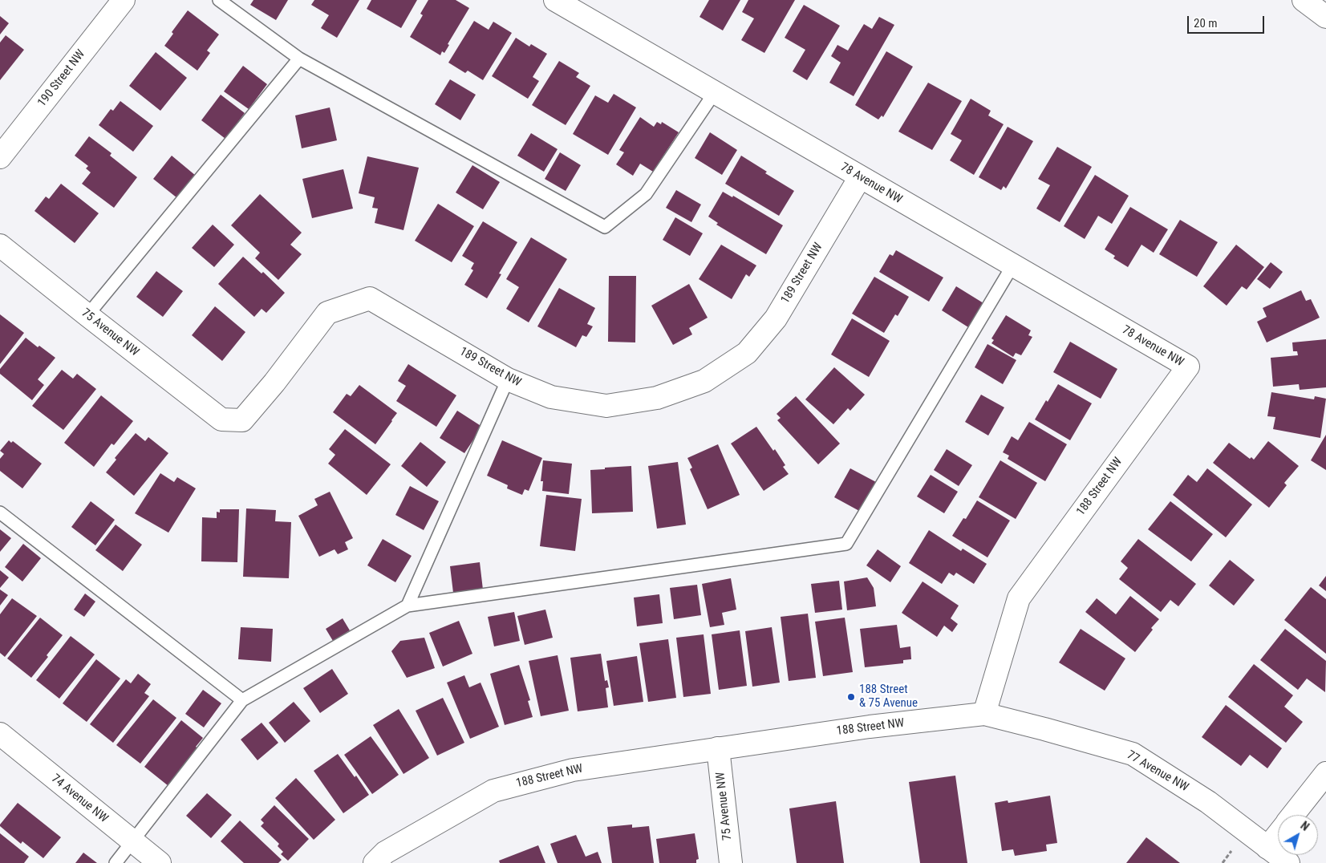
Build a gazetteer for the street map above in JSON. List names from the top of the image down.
{
  "streets": {
    "main road": [
      "190 Street NW",
      "78 Avenue NW",
      "189 Street NW",
      "75 Avenue NW",
      "188 Street NW",
      "77 Avenue NW",
      "74 Avenue NW"
    ]
  },
  "crossings": [
    ["78 Avenue NW", "189 Street NW"],
    ["78 Avenue NW", "188 Street NW"],
    ["189 Street NW", "75 Avenue NW"],
    ["75 Avenue NW", "188 Street NW"],
    ["188 Street NW", "77 Avenue NW"]
  ],
  "places": ["188 Street & 75 Avenue"],
  "scale_bar": "20 m",
  "north": "top right"
}
